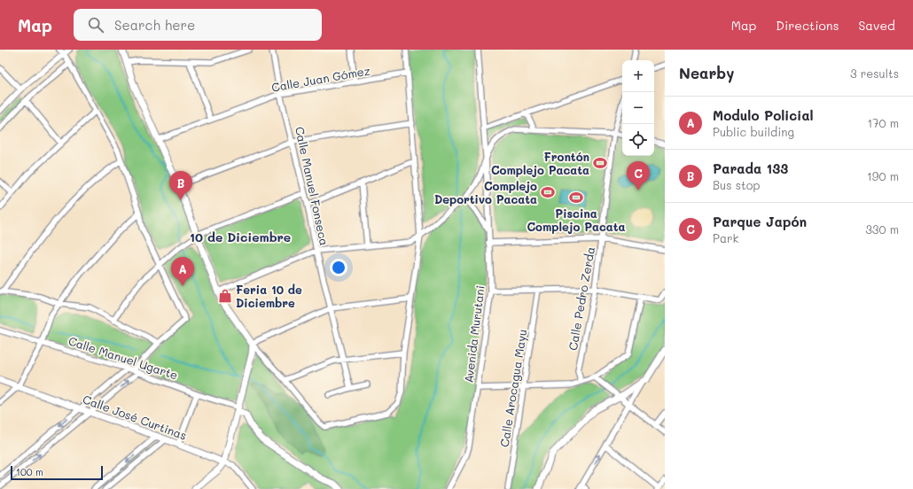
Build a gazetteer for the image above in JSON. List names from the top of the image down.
{
  "streets": {
    "street": [
      "Calle Juan Gómez",
      "Calle Manuel Fonseca",
      "Calle Pedro Zerda",
      "Avenida Murutani",
      "Calle Manuel Ugarte",
      "Calle Arocagua Mayu",
      "Calle José Curtinas"
    ]
  },
  "crossings": [
    ["Calle Juan Gómez", "Calle Manuel Fonseca"]
  ],
  "districts": ["10 de Diciembre"],
  "places": {
    "sports": ["Frontón Complejo Pacata", "Complejo Deportivo Pacata", "Piscina Complejo Pacata"],
    "shop": ["Feria 10 de Diciembre"]
  },
  "scale_bar": "100 m",
  "page": {
    "header": "Map",
    "search": "Search here",
    "nav": ["Map", "Directions", "Saved"],
    "heading": ["Nearby", "3 results"],
    "map_buttons": ["+", "−"],
    "list": [
      {
        "mark": "A",
        "name": "Modulo Policial",
        "note": "Public building",
        "value": "170 m"
      },
      {
        "mark": "B",
        "name": "Parada 133",
        "note": "Bus stop",
        "value": "190 m"
      },
      {
        "mark": "C",
        "name": "Parque Japón",
        "note": "Park",
        "value": "330 m"
      }
    ],
    "pins": ["C", "B", "A"],
    "scale": "100 m"
  }
}
